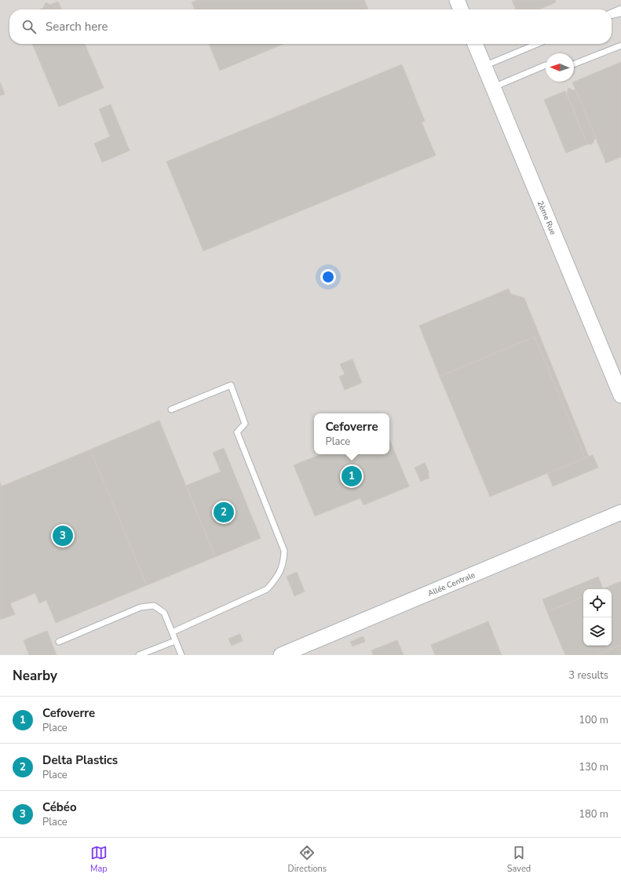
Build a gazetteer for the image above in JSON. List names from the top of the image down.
{
  "streets": {
    "street": ["2ème Rue", "Allée Centrale"]
  },
  "north": "left",
  "page": {
    "search": "Search here",
    "popup": ["Cefoverre", "Place"],
    "pins": ["1", "2", "3"],
    "heading": ["Nearby", "3 results"],
    "list": [
      {
        "mark": "1",
        "name": "Cefoverre",
        "note": "Place",
        "value": "100 m"
      },
      {
        "mark": "2",
        "name": "Delta Plastics",
        "note": "Place",
        "value": "130 m"
      },
      {
        "mark": "3",
        "name": "Cébéo",
        "note": "Place",
        "value": "180 m"
      }
    ],
    "nav": ["Map", "Directions", "Saved"]
  }
}
